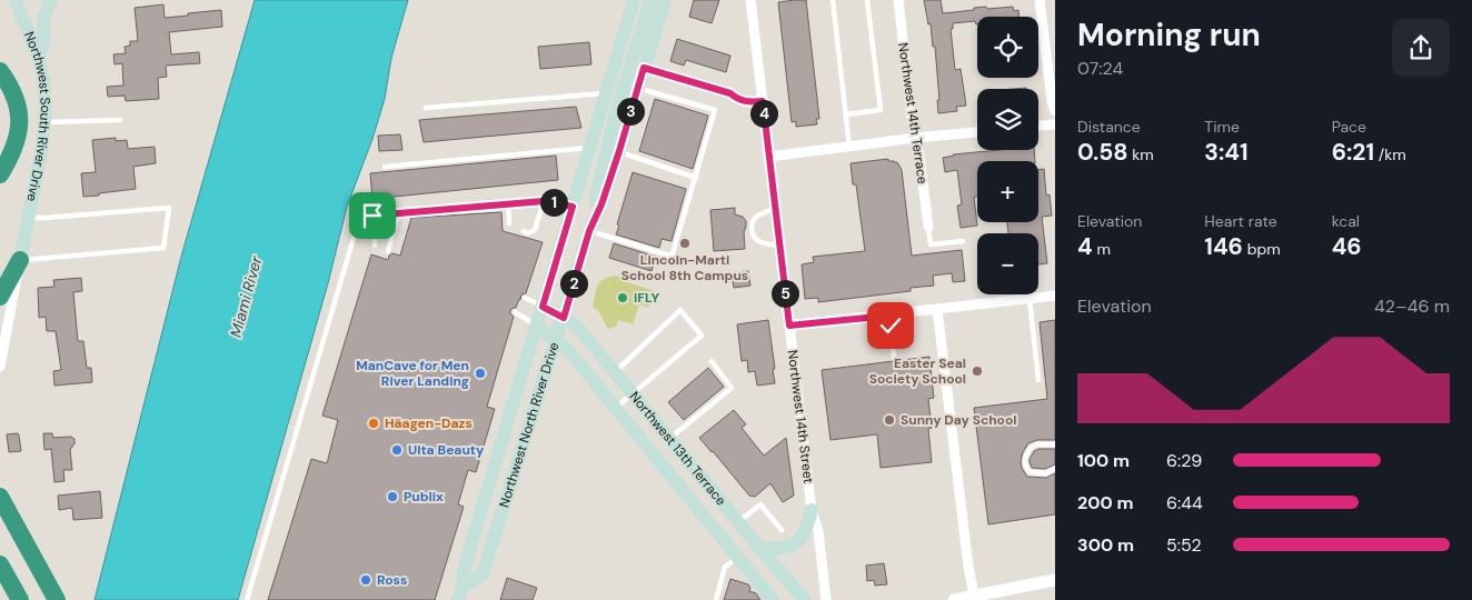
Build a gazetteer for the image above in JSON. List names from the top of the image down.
{
  "streets": {
    "main road": ["Northwest South River Drive", "Northwest North River Drive", "Northwest 13th Terrace"],
    "street": ["Northwest 14th Terrace", "Northwest 14th Street"]
  },
  "crossings": [
    ["Northwest North River Drive", "Northwest 13th Terrace"]
  ],
  "water": ["Miami River"],
  "places": [
    "Lincoln-Marti School 8th Campus",
    "iFLY",
    "Easter Seal Society School",
    "ManCave for Men River Landing",
    "Sunny Day School",
    "Häagen-Dazs",
    "Ulta Beauty",
    "Publix",
    "Ross"
  ],
  "page": {
    "heading": ["Morning run", "07:24"],
    "map_buttons": ["+", "−"],
    "stats": [
      ["Distance", "0.58 km"],
      ["Time", "3:41"],
      ["Pace", "6:21 /km"],
      ["Elevation", "4 m"],
      ["Heart rate", "146 bpm"],
      ["kcal", "46"]
    ],
    "pins": [
      "3",
      "4",
      "1",
      "2",
      "5"
    ],
    "chart": ["Elevation", "42–46 m"],
    "list": [
      {
        "name": "100 m",
        "note": "6:29"
      },
      {
        "name": "200 m",
        "note": "6:44"
      },
      {
        "name": "300 m",
        "note": "5:52"
      }
    ]
  }
}
